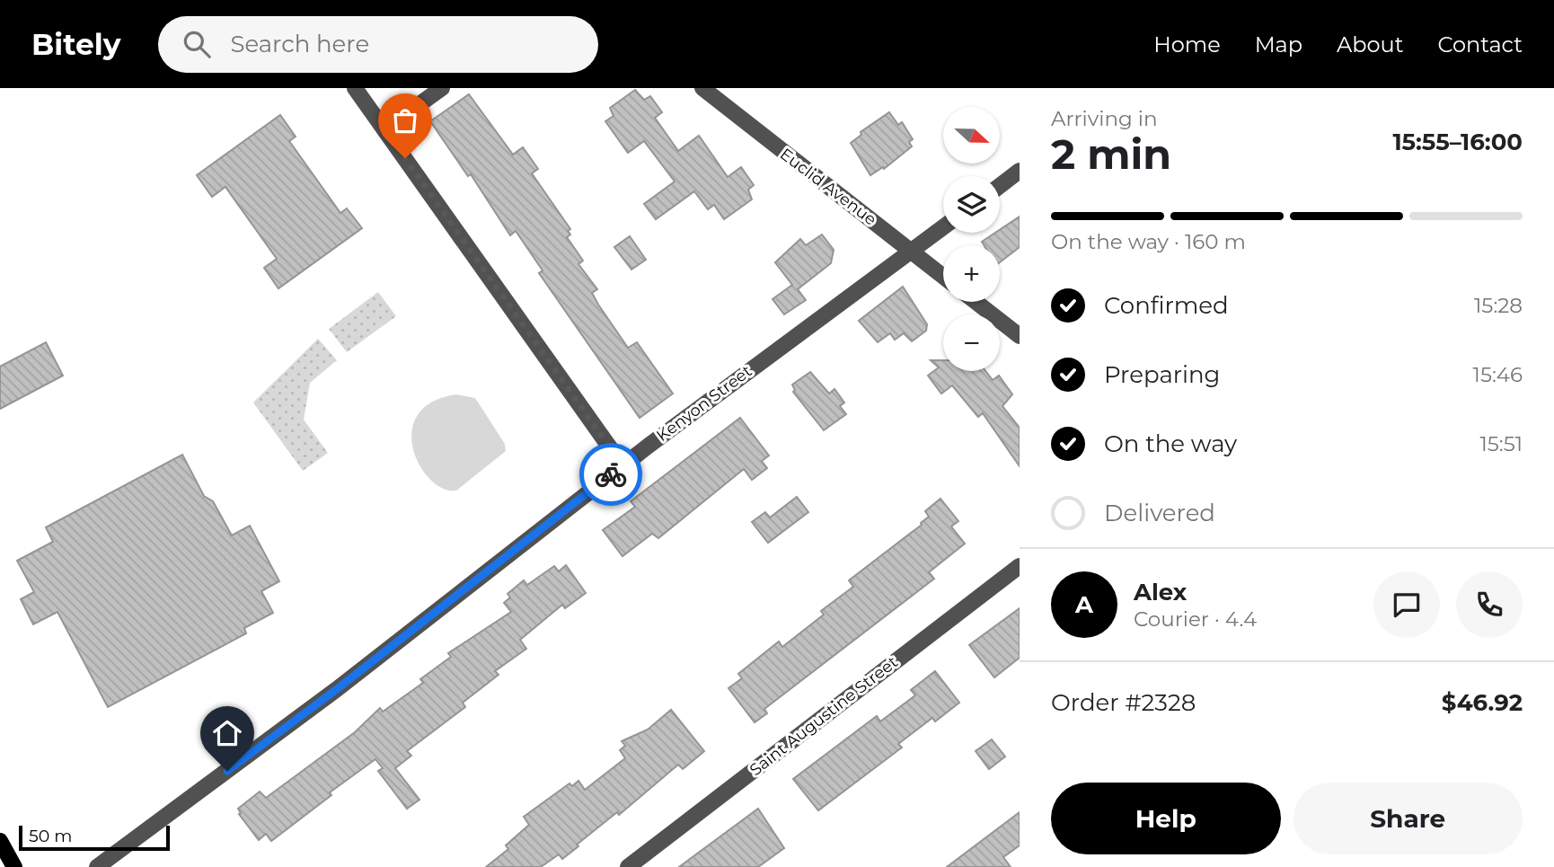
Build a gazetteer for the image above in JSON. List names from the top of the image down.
{
  "streets": {
    "street": ["Euclid Avenue", "Kenyon Street", "Saint Augustine Street"]
  },
  "crossings": [
    ["Euclid Avenue", "Kenyon Street"]
  ],
  "scale_bar": "50 m",
  "north": "right",
  "page": {
    "header": "Bitely",
    "search": "Search here",
    "nav": [
      "Home",
      "Map",
      "About",
      "Contact"
    ],
    "heading": ["2 min", "Arriving in", "15:55–16:00"],
    "panel": [
      "Alex",
      "Courier · 4.4",
      "Order #2328",
      "$46.92"
    ],
    "map_buttons": ["+", "−"],
    "bar": "On the way · 160 m",
    "list": [
      ["Confirmed", "15:28"],
      ["Preparing", "15:46"],
      ["On the way", "15:51"],
      "Delivered"
    ],
    "round": "A",
    "buttons": ["Help", "Share"],
    "scale": "50 m"
  }
}
